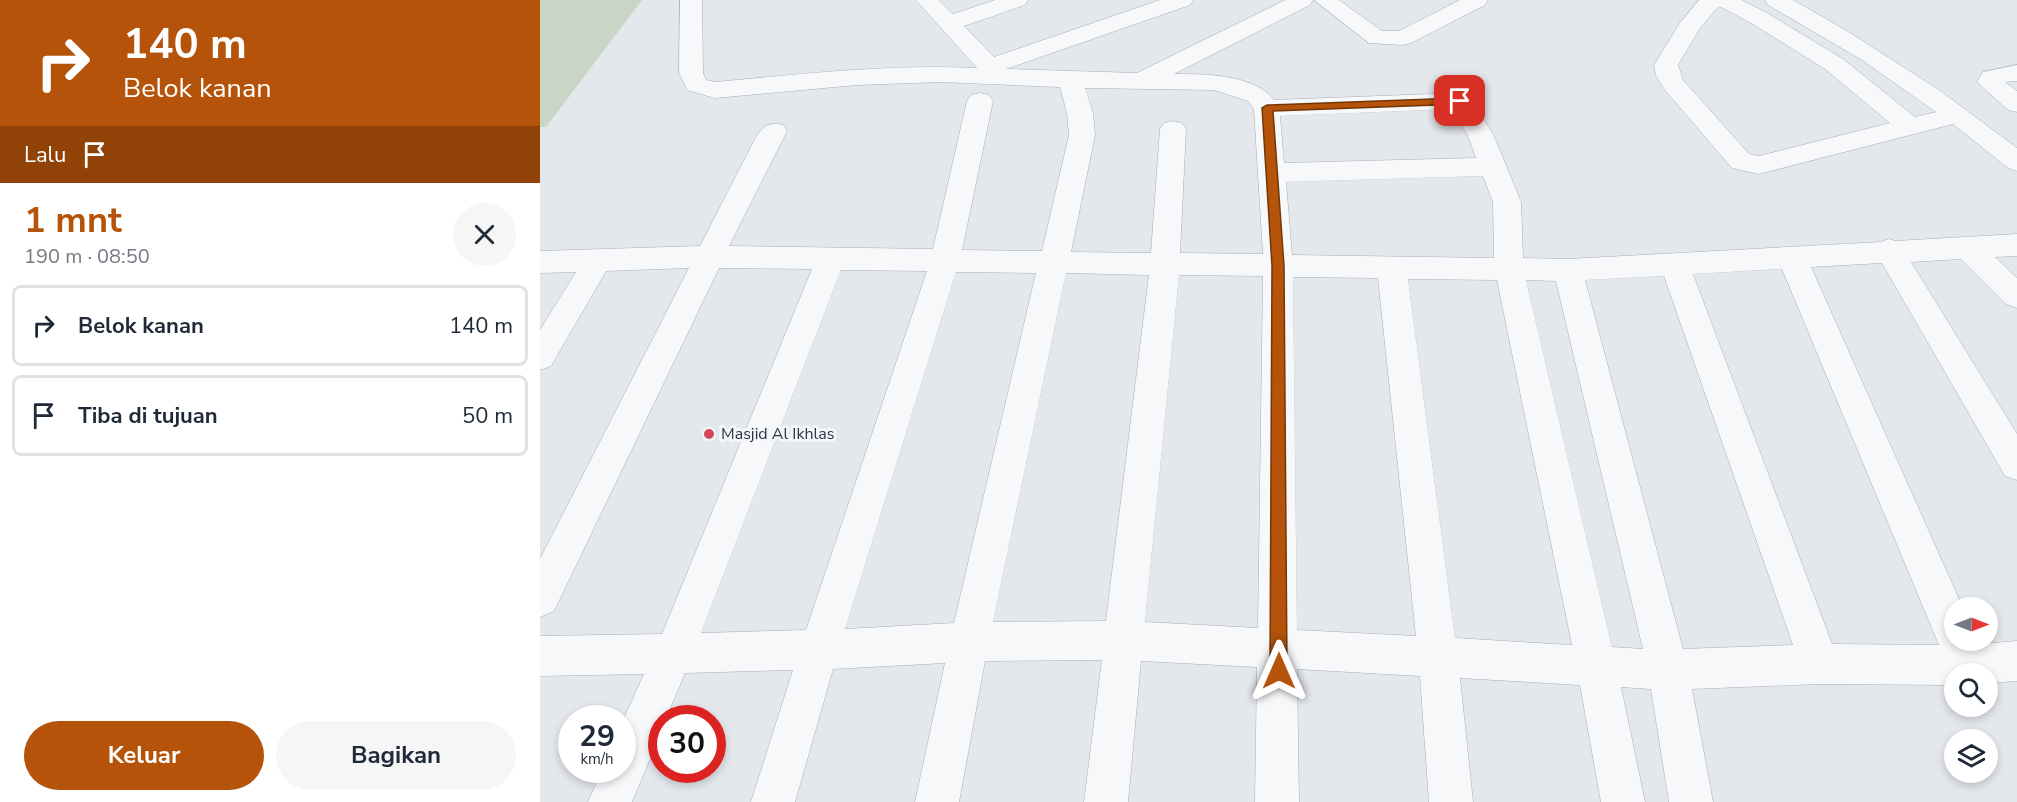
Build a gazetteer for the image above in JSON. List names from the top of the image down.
{
  "places": ["Masjid Al Ikhlas"],
  "north": "right",
  "page": {
    "turn": ["140 m", "Belok kanan"],
    "then": "Lalu",
    "heading": ["1 mnt", "190 m · 08:50"],
    "list": [
      {
        "name": "Belok kanan",
        "value": "140 m"
      },
      {
        "name": "Tiba di tujuan",
        "value": "50 m"
      }
    ],
    "speed": "29 km/h",
    "limit": "30",
    "buttons": ["Keluar", "Bagikan"]
  }
}
